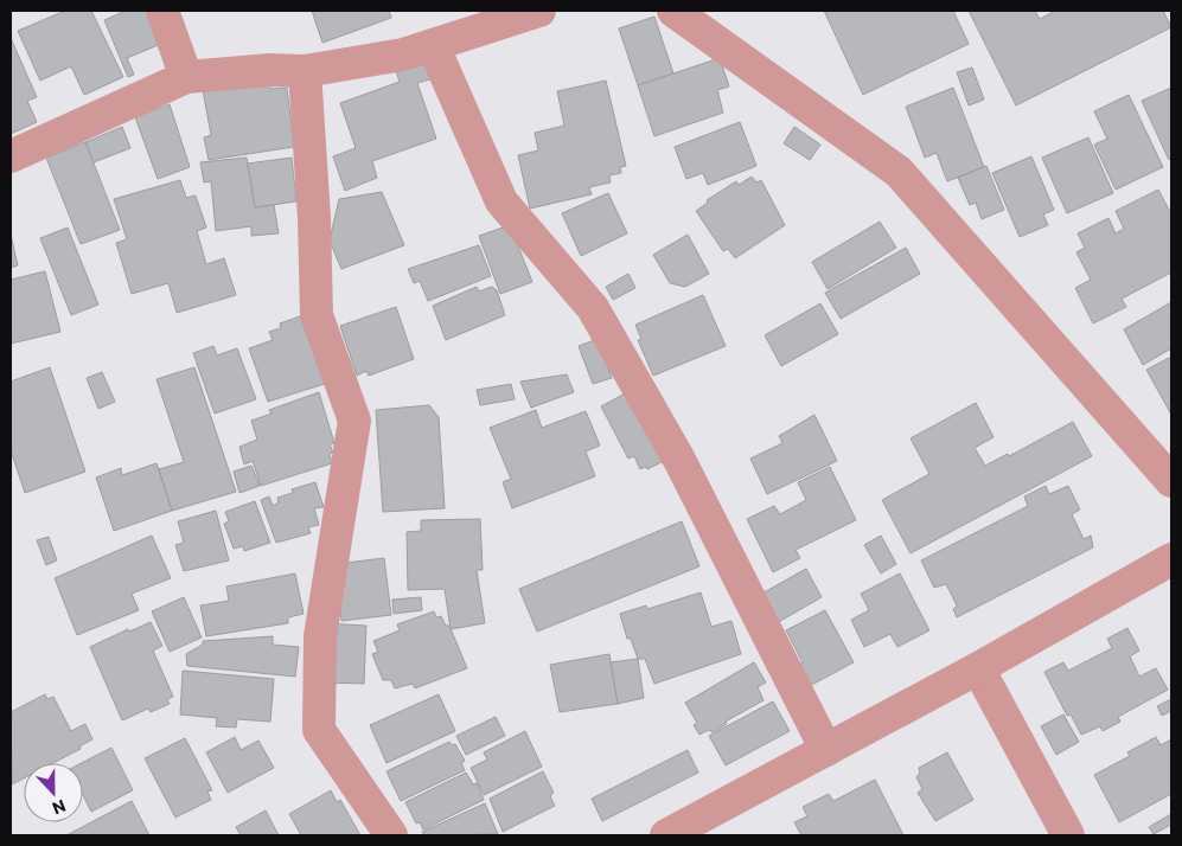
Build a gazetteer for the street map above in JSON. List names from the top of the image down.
{
  "north": "bottom"
}
